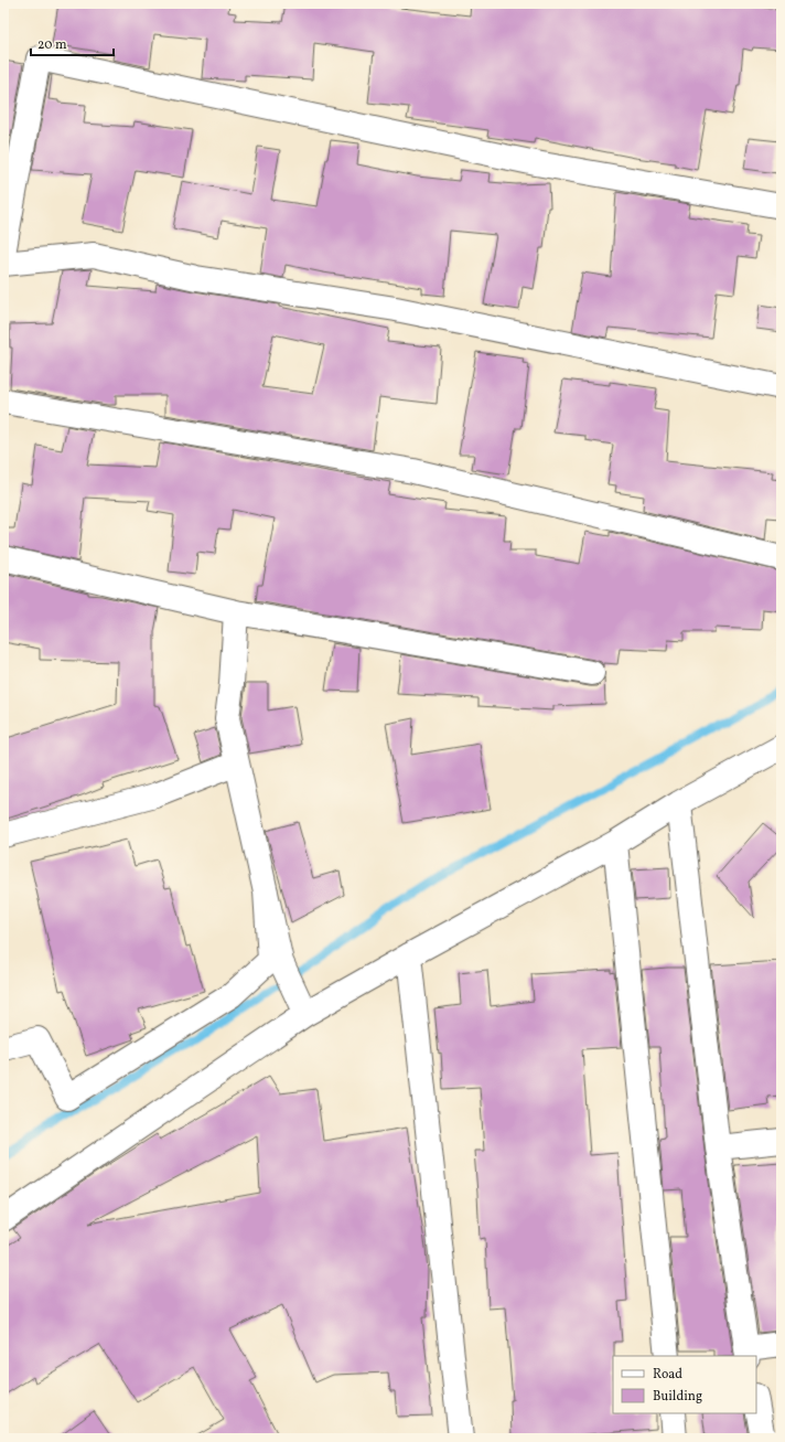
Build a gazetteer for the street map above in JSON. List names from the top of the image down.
{
  "legend": ["Road", "Building"],
  "scale_bar": "20 m"
}
